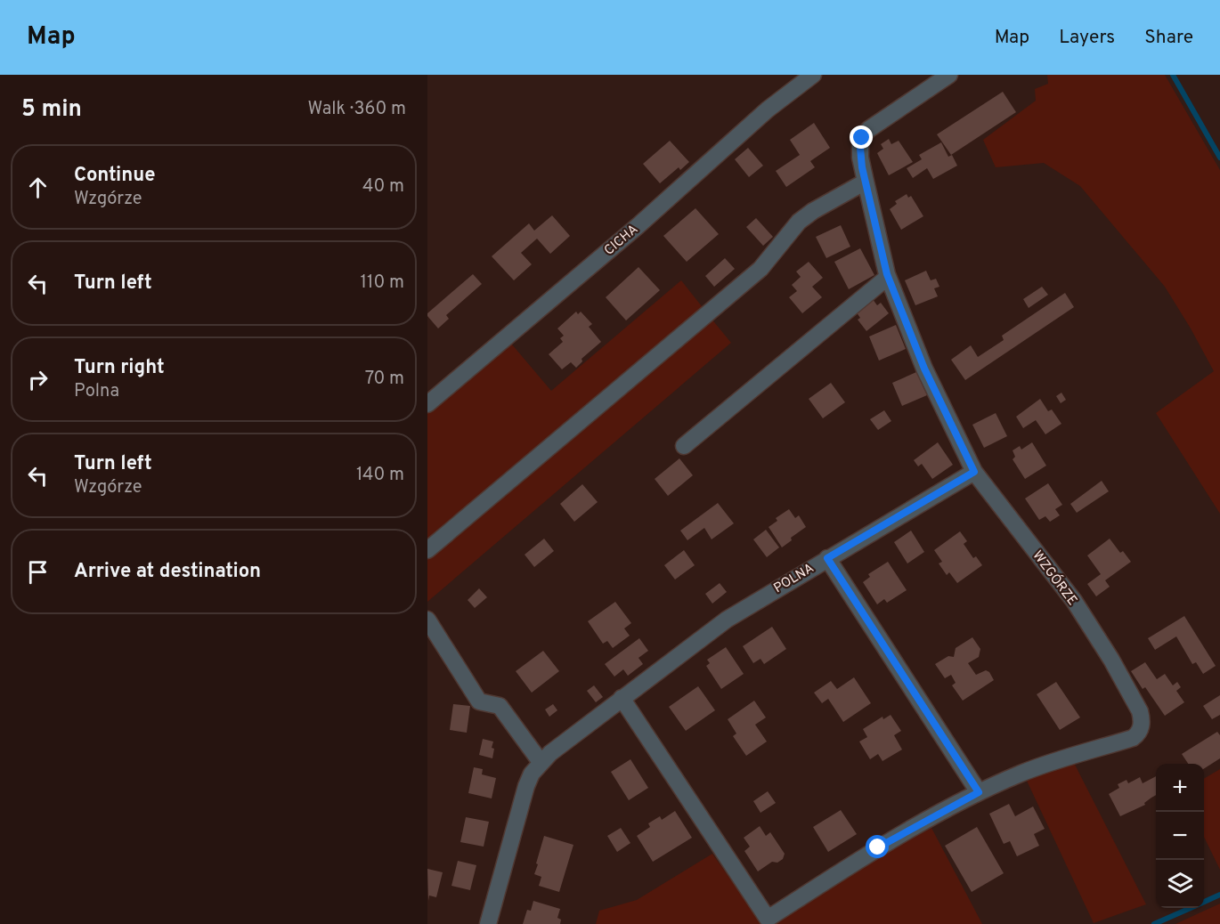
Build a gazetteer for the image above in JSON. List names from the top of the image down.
{
  "streets": {
    "street": ["CICHA", "POLNA", "WZGÓRZE"]
  },
  "crossings": [
    ["POLNA", "WZGÓRZE"]
  ],
  "page": {
    "header": "Map",
    "nav": ["Map", "Layers", "Share"],
    "heading": ["5 min", "Walk · 360 m"],
    "list": [
      ["Continue", "Wzgórze", "40 m"],
      ["Turn left", "110 m"],
      ["Turn right", "Polna", "70 m"],
      ["Turn left", "Wzgórze", "140 m"],
      "Arrive at destination"
    ],
    "map_buttons": ["+", "−"]
  }
}
